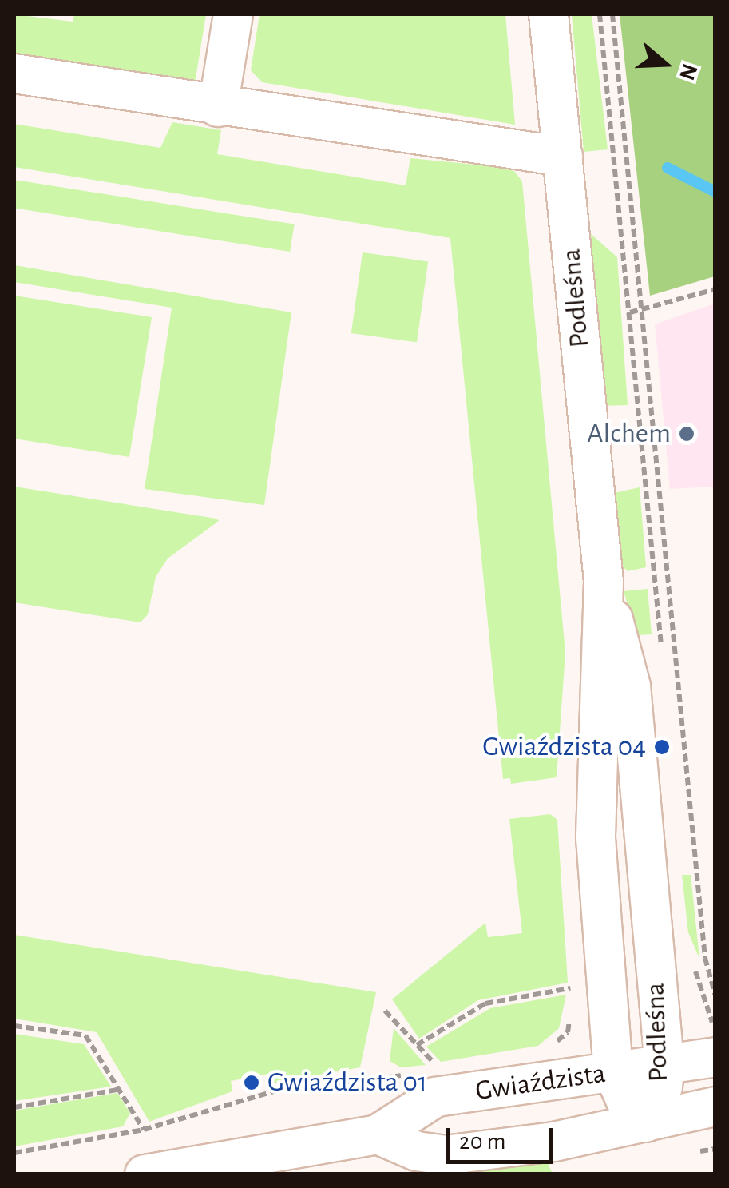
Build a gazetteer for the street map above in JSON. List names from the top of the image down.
{
  "streets": {
    "street": ["Podleśna", "Gwiaździsta"]
  },
  "crossings": [
    ["Podleśna", "Gwiaździsta"]
  ],
  "places": ["Alchem", "Gwiaździsta 04", "Gwiaździsta 01"],
  "scale_bar": "20 m",
  "north": "right"
}
